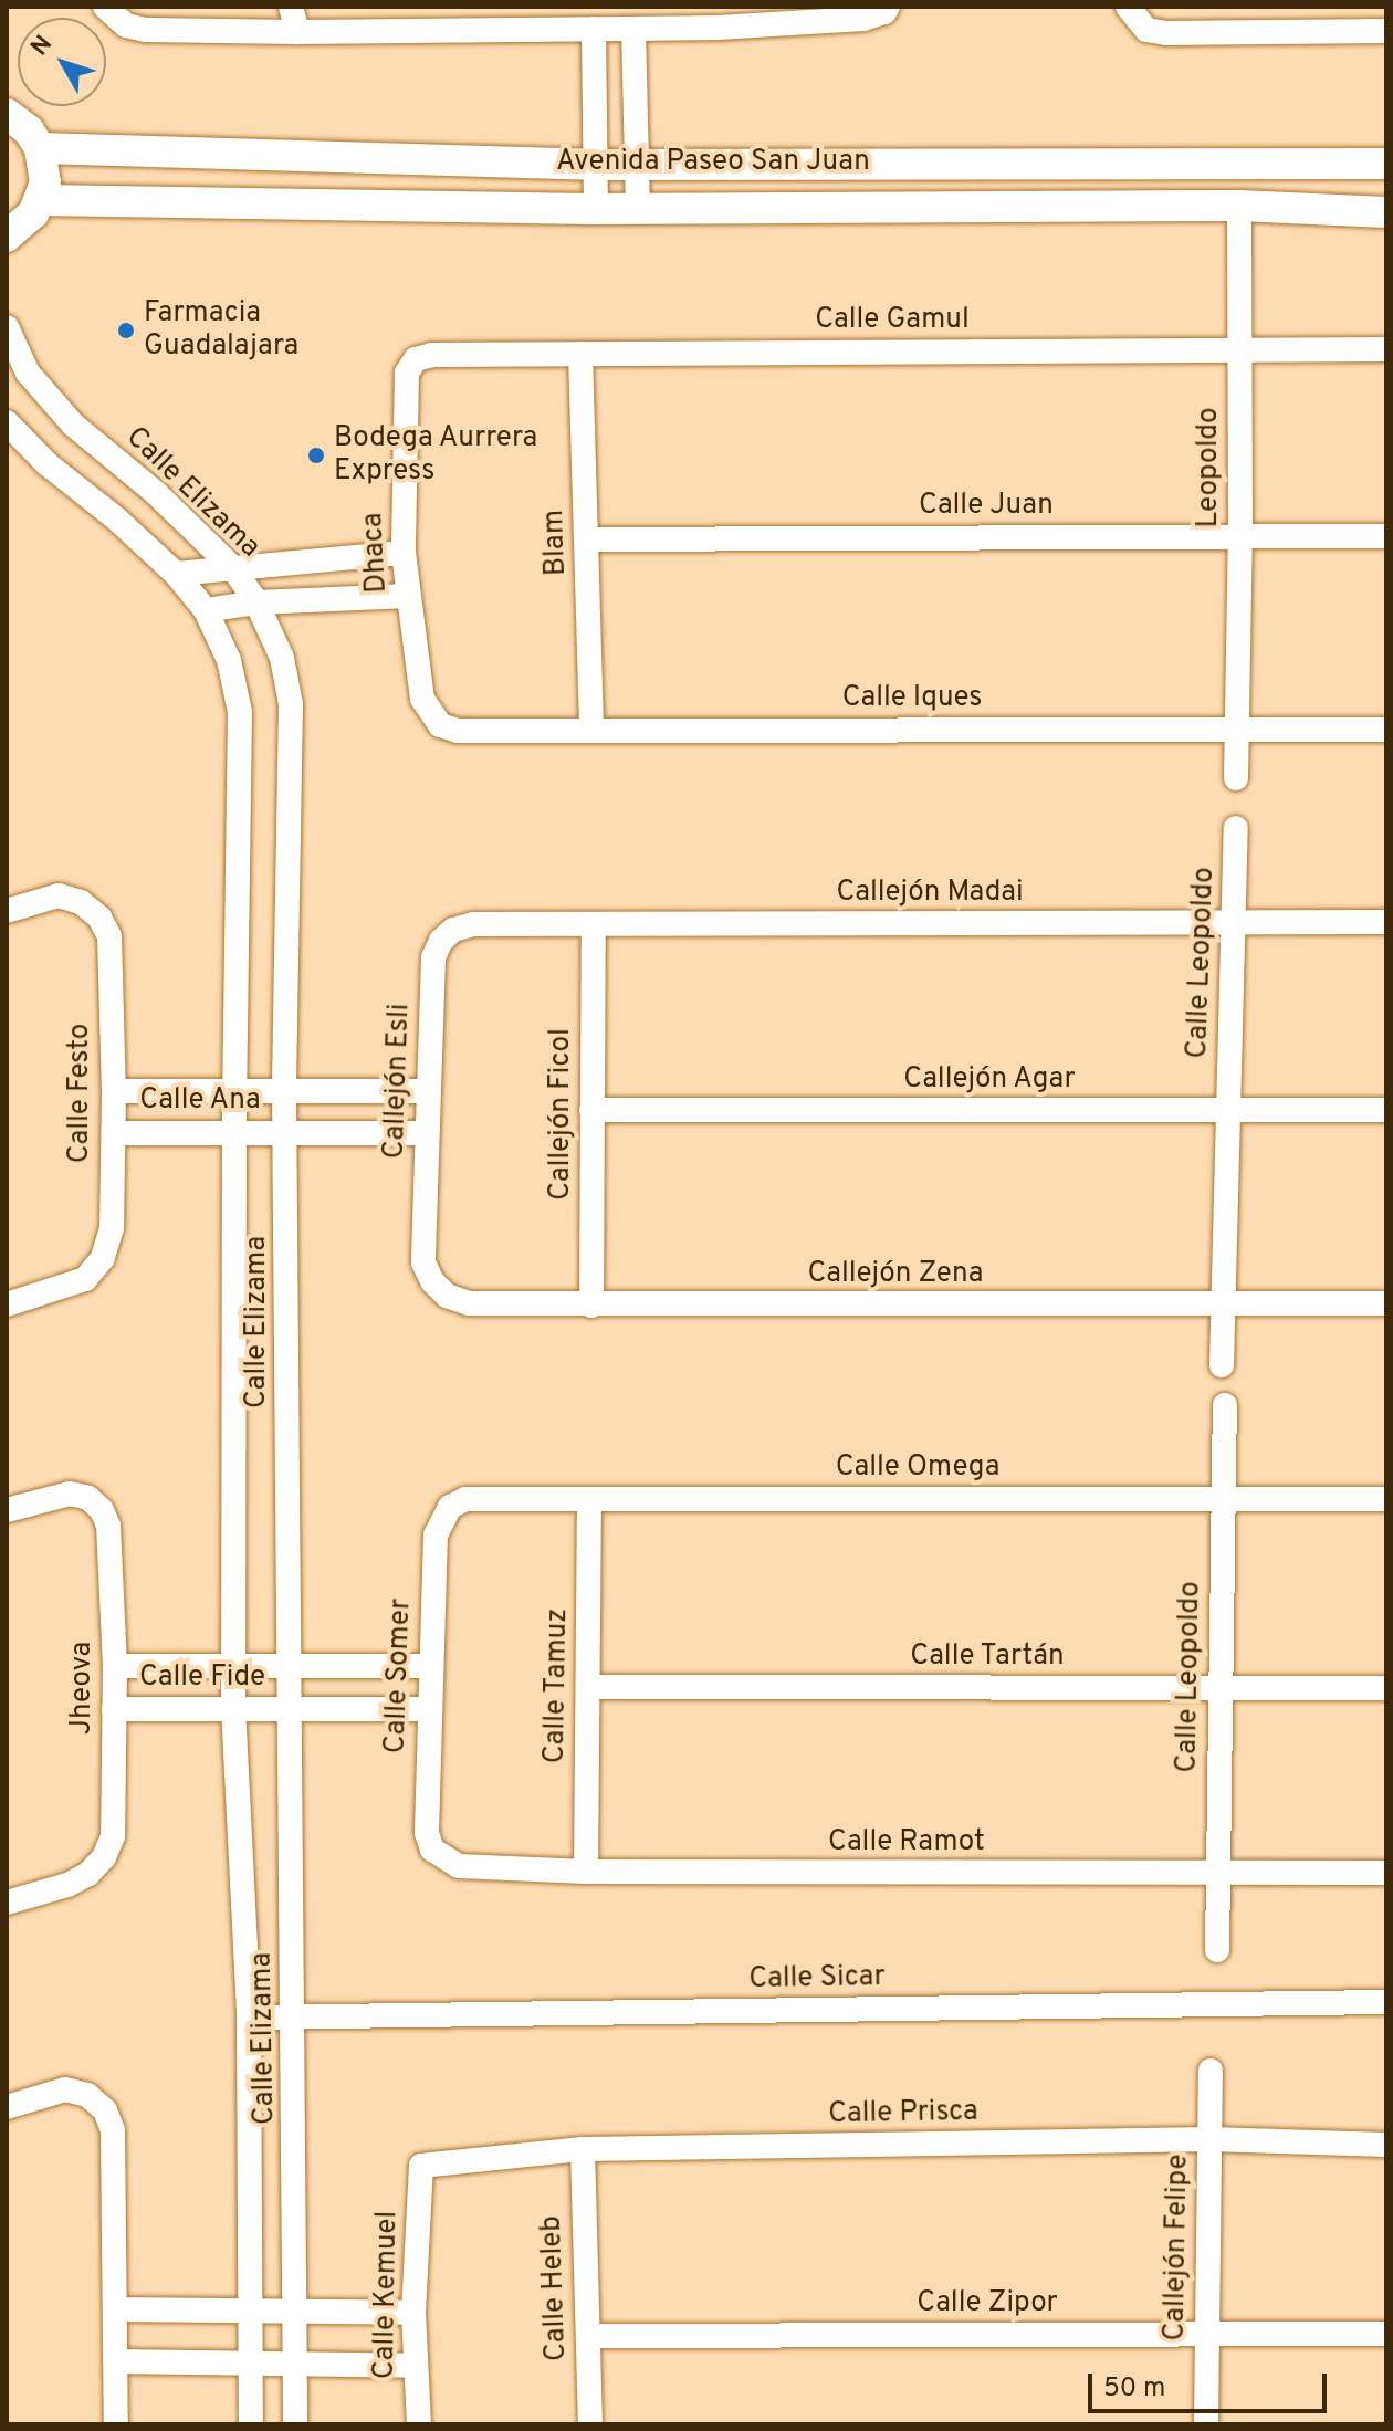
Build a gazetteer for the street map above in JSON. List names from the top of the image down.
{
  "streets": {
    "street": [
      "Avenida Paseo San Juan",
      "Calle Gamul",
      "Leopoldo",
      "Calle Elizama",
      "Calle Juan",
      "Blam",
      "Dhaca",
      "Calle Iques",
      "Callejón Madai",
      "Calle Leopoldo",
      "Callejón Agar",
      "Callejón Esli",
      "Calle Festo",
      "Calle Ana",
      "Callejón Ficol",
      "Callejón Zena",
      "Calle Omega",
      "Calle Tartán",
      "Calle Somer",
      "Calle Fide",
      "Calle Tamuz",
      "Jheova",
      "Calle Ramot",
      "Calle Sicar",
      "Calle Prisca",
      "Callejón Felipe",
      "Calle Heleb",
      "Calle Kemuel",
      "Calle Zipor"
    ]
  },
  "crossings": [
    ["Avenida Paseo San Juan", "Leopoldo"],
    ["Calle Gamul", "Leopoldo"],
    ["Calle Gamul", "Blam"],
    ["Calle Gamul", "Dhaca"],
    ["Leopoldo", "Calle Juan"],
    ["Leopoldo", "Calle Iques"],
    ["Calle Elizama", "Calle Ana"],
    ["Calle Elizama", "Calle Fide"],
    ["Calle Elizama", "Calle Sicar"],
    ["Calle Juan", "Blam"],
    ["Blam", "Calle Iques"],
    ["Dhaca", "Calle Iques"],
    ["Callejón Madai", "Calle Leopoldo"],
    ["Callejón Madai", "Callejón Esli"],
    ["Callejón Madai", "Callejón Ficol"],
    ["Calle Leopoldo", "Callejón Agar"],
    ["Calle Leopoldo", "Callejón Zena"],
    ["Calle Leopoldo", "Calle Omega"],
    ["Calle Leopoldo", "Calle Tartán"],
    ["Calle Leopoldo", "Calle Ramot"],
    ["Callejón Agar", "Callejón Ficol"],
    ["Callejón Esli", "Calle Ana"],
    ["Callejón Esli", "Callejón Zena"],
    ["Calle Festo", "Calle Ana"],
    ["Callejón Ficol", "Callejón Zena"],
    ["Calle Omega", "Calle Somer"],
    ["Calle Omega", "Calle Tamuz"],
    ["Calle Tartán", "Calle Tamuz"],
    ["Calle Somer", "Calle Fide"],
    ["Calle Somer", "Calle Ramot"],
    ["Calle Fide", "Jheova"],
    ["Calle Tamuz", "Calle Ramot"],
    ["Calle Prisca", "Callejón Felipe"],
    ["Calle Prisca", "Calle Heleb"],
    ["Calle Prisca", "Calle Kemuel"],
    ["Callejón Felipe", "Calle Zipor"],
    ["Calle Heleb", "Calle Zipor"]
  ],
  "places": ["Farmacia Guadalajara", "Bodega Aurrera Express"],
  "scale_bar": "50 m",
  "north": "top left"
}
